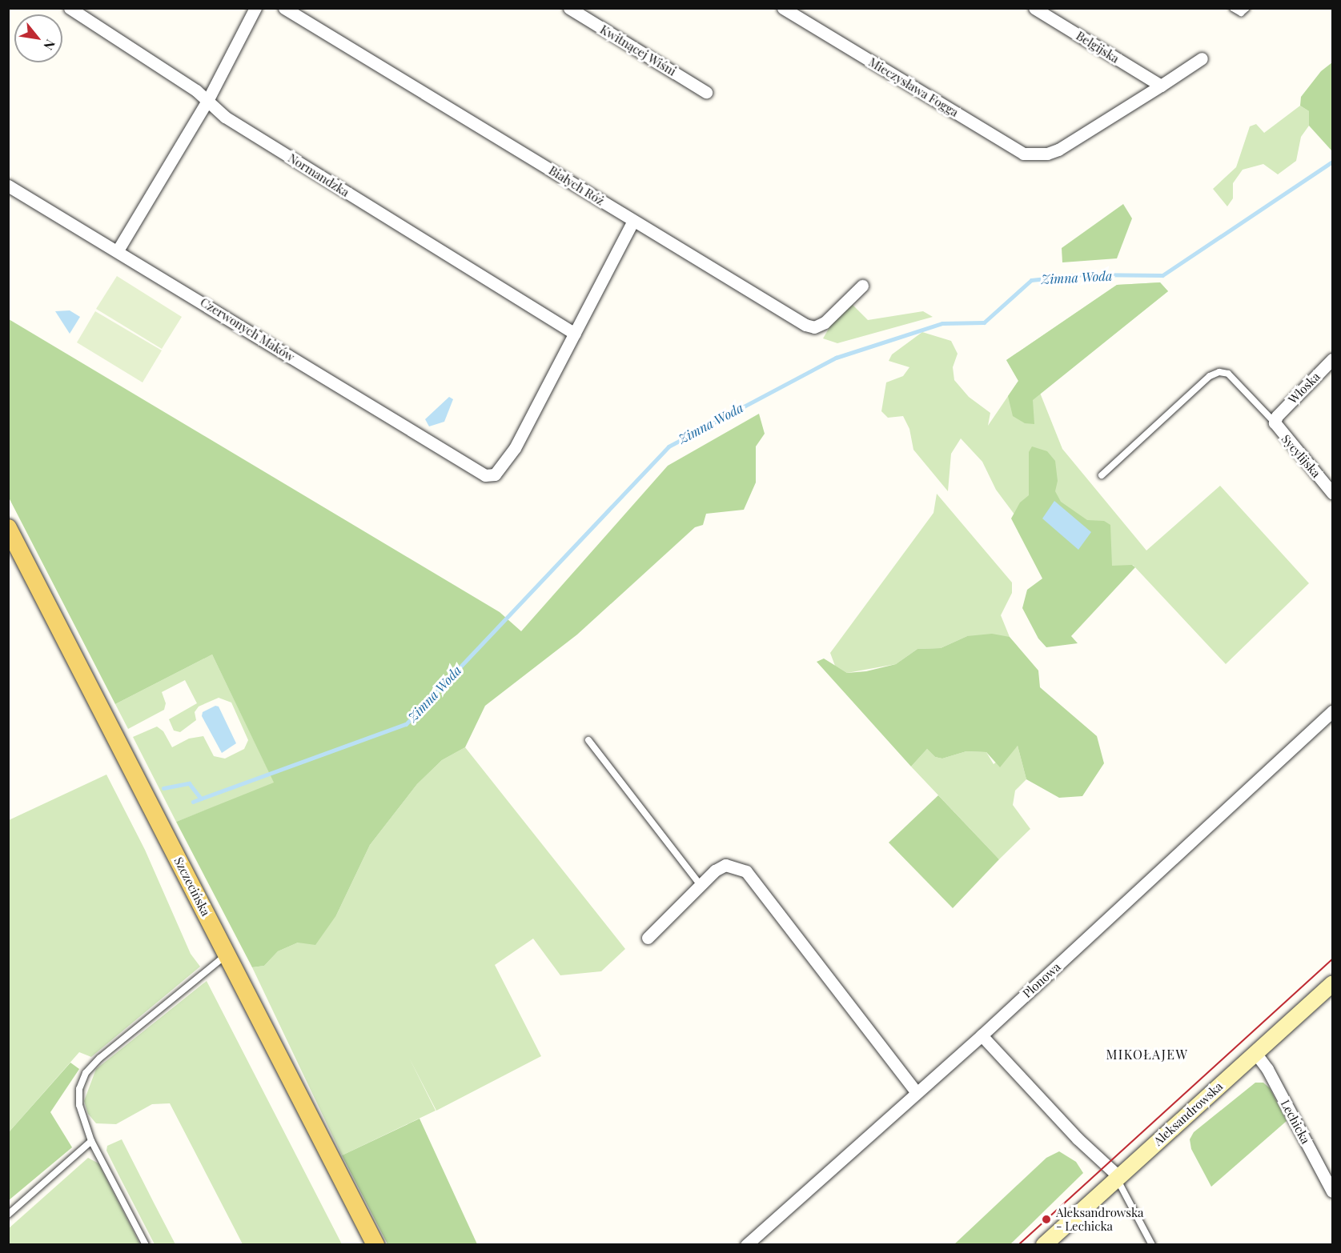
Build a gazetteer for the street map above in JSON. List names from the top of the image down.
{
  "streets": {
    "main road": ["Szczecińska", "Aleksandrowska"],
    "street": [
      "Belgijska",
      "Kwitnącej Wiśni",
      "Mieczysława Fogga",
      "Normandzka",
      "Białych Róż",
      "Czerwonych Maków",
      "Włoska",
      "Sycylijska",
      "Plonowa",
      "Lechicka"
    ]
  },
  "crossings": [
    ["Belgijska", "Mieczysława Fogga"],
    ["Normandzka", "Czerwonych Maków"],
    ["Włoska", "Sycylijska"],
    ["Aleksandrowska", "Lechicka"]
  ],
  "districts": ["MIKOŁAJEW"],
  "water": ["Zimna Woda"],
  "places": ["Aleksandrowska - Lechicka"],
  "north": "bottom right"
}
